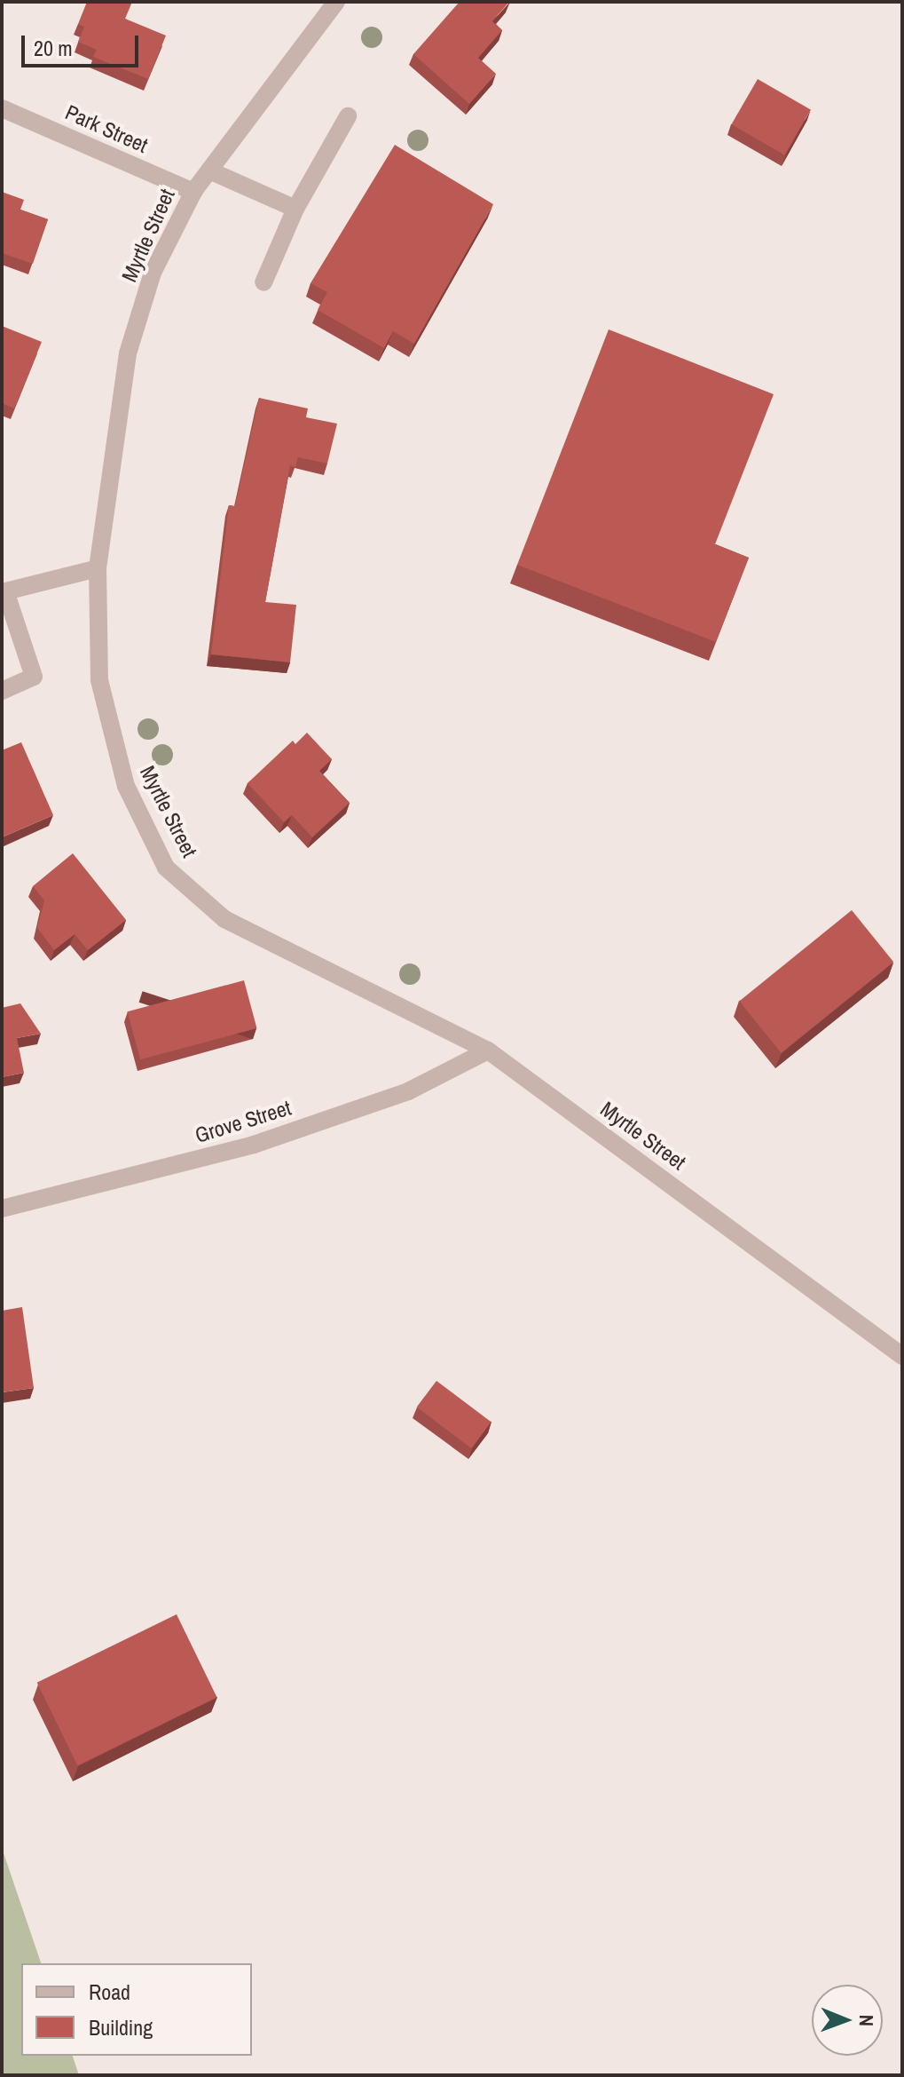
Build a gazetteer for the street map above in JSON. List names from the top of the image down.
{
  "streets": {
    "street": ["Park Street", "Myrtle Street", "Grove Street"]
  },
  "crossings": [
    ["Park Street", "Myrtle Street"],
    ["Myrtle Street", "Grove Street"]
  ],
  "legend": ["Road", "Building"],
  "scale_bar": "20 m",
  "north": "right"
}
